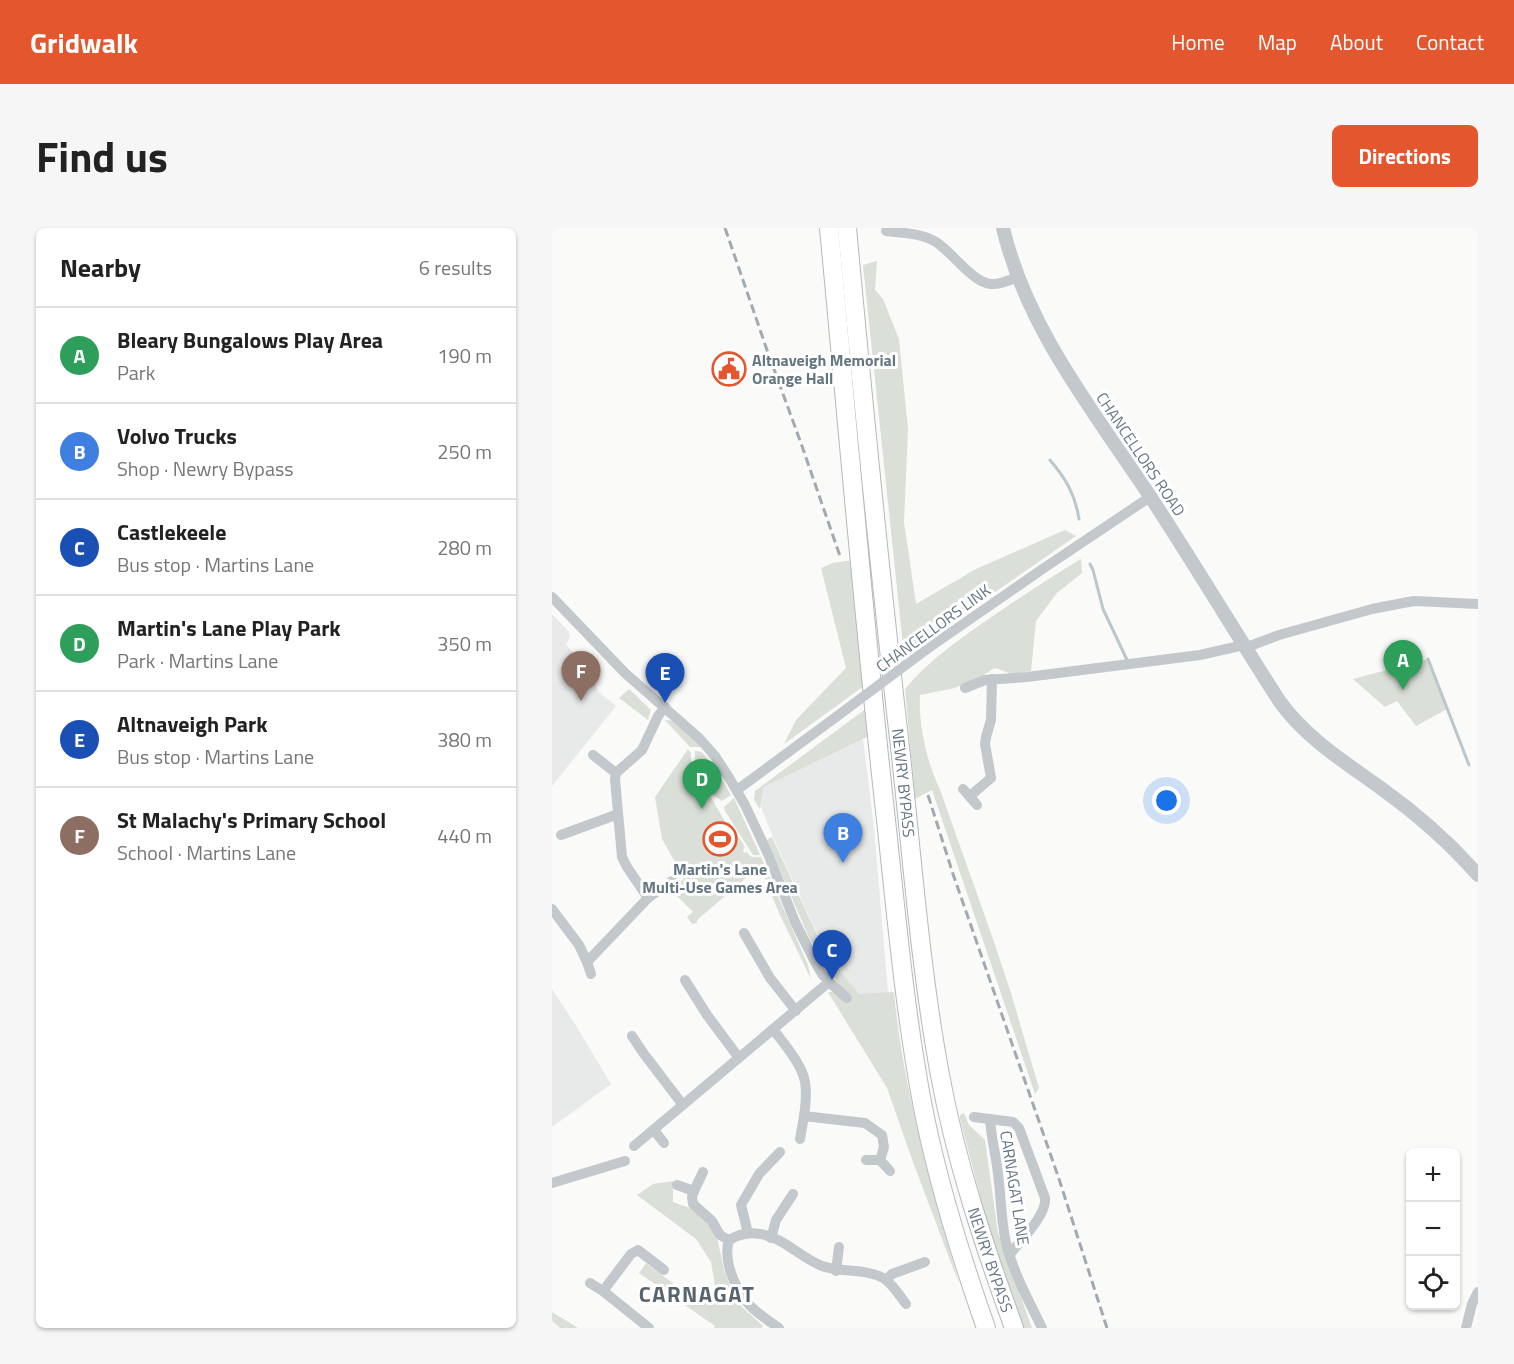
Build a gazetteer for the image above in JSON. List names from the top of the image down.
{
  "streets": {
    "highway": ["NEWRY BYPASS"],
    "street": ["CHANCELLORS ROAD", "CHANCELLORS LINK", "CARNAGAT LANE"]
  },
  "crossings": [
    ["CHANCELLORS ROAD", "CHANCELLORS LINK"]
  ],
  "districts": ["CARNAGAT"],
  "places": {
    "public building": ["Altnaveigh Memorial Orange Hall"],
    "sports": ["Martin's Lane Multi-Use Games Area"]
  },
  "page": {
    "header": "Gridwalk",
    "nav": [
      "Home",
      "Map",
      "About",
      "Contact"
    ],
    "title": "Find us",
    "buttons": "Directions",
    "heading": ["Nearby", "6 results"],
    "list": [
      {
        "mark": "A",
        "name": "Bleary Bungalows Play Area",
        "note": "Park",
        "value": "190 m"
      },
      {
        "mark": "B",
        "name": "Volvo Trucks",
        "note": "Shop · Newry Bypass",
        "value": "250 m"
      },
      {
        "mark": "C",
        "name": "Castlekeele",
        "note": "Bus stop · Martins Lane",
        "value": "280 m"
      },
      {
        "mark": "D",
        "name": "Martin's Lane Play Park",
        "note": "Park · Martins Lane",
        "value": "350 m"
      },
      {
        "mark": "E",
        "name": "Altnaveigh Park",
        "note": "Bus stop · Martins Lane",
        "value": "380 m"
      },
      {
        "mark": "F",
        "name": "St Malachy's Primary School",
        "note": "School · Martins Lane",
        "value": "440 m"
      }
    ],
    "pins": [
      "A",
      "F",
      "E",
      "D",
      "B",
      "C"
    ],
    "map_buttons": ["+", "−"]
  }
}
